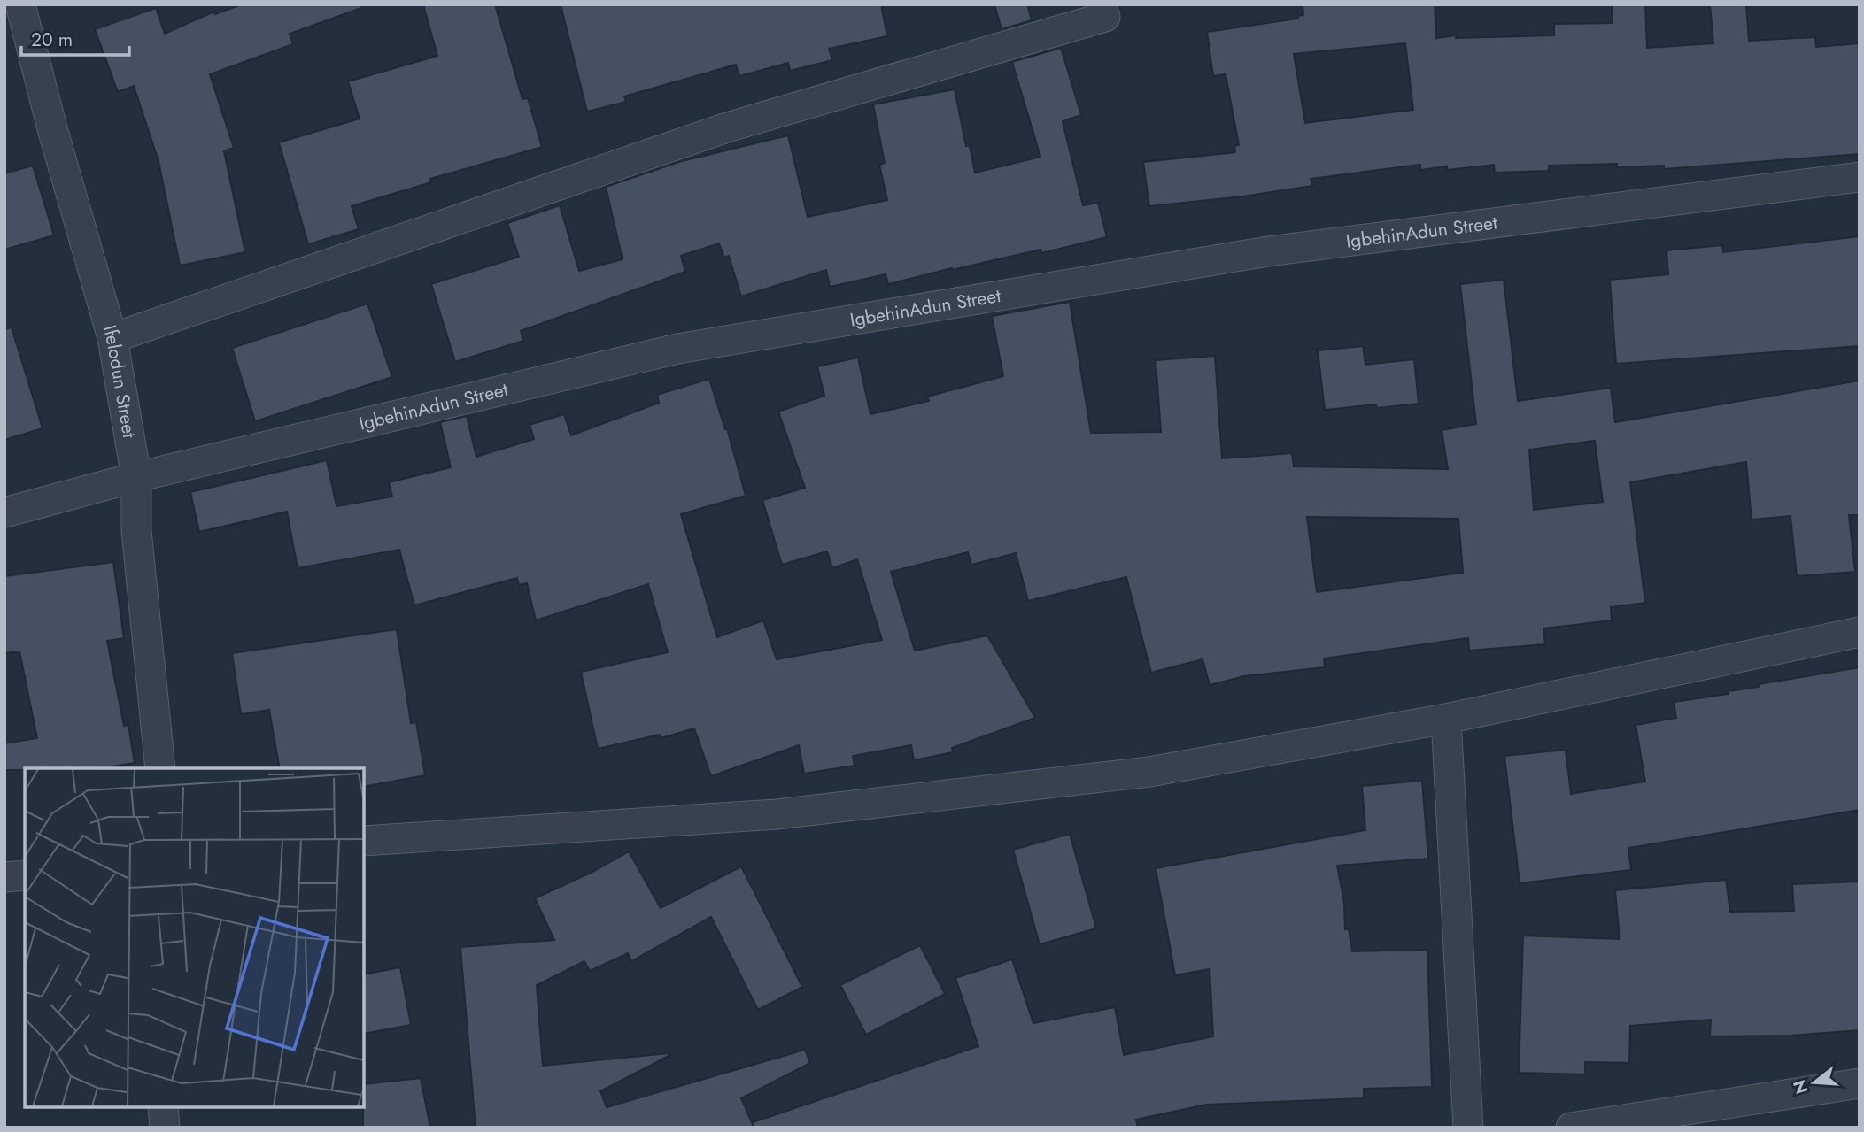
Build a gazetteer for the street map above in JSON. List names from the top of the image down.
{
  "streets": {
    "street": ["IgbehinAdun Street", "Ifelodun Street"]
  },
  "crossings": [
    ["IgbehinAdun Street", "Ifelodun Street"]
  ],
  "scale_bar": "20 m",
  "north": "left"
}
